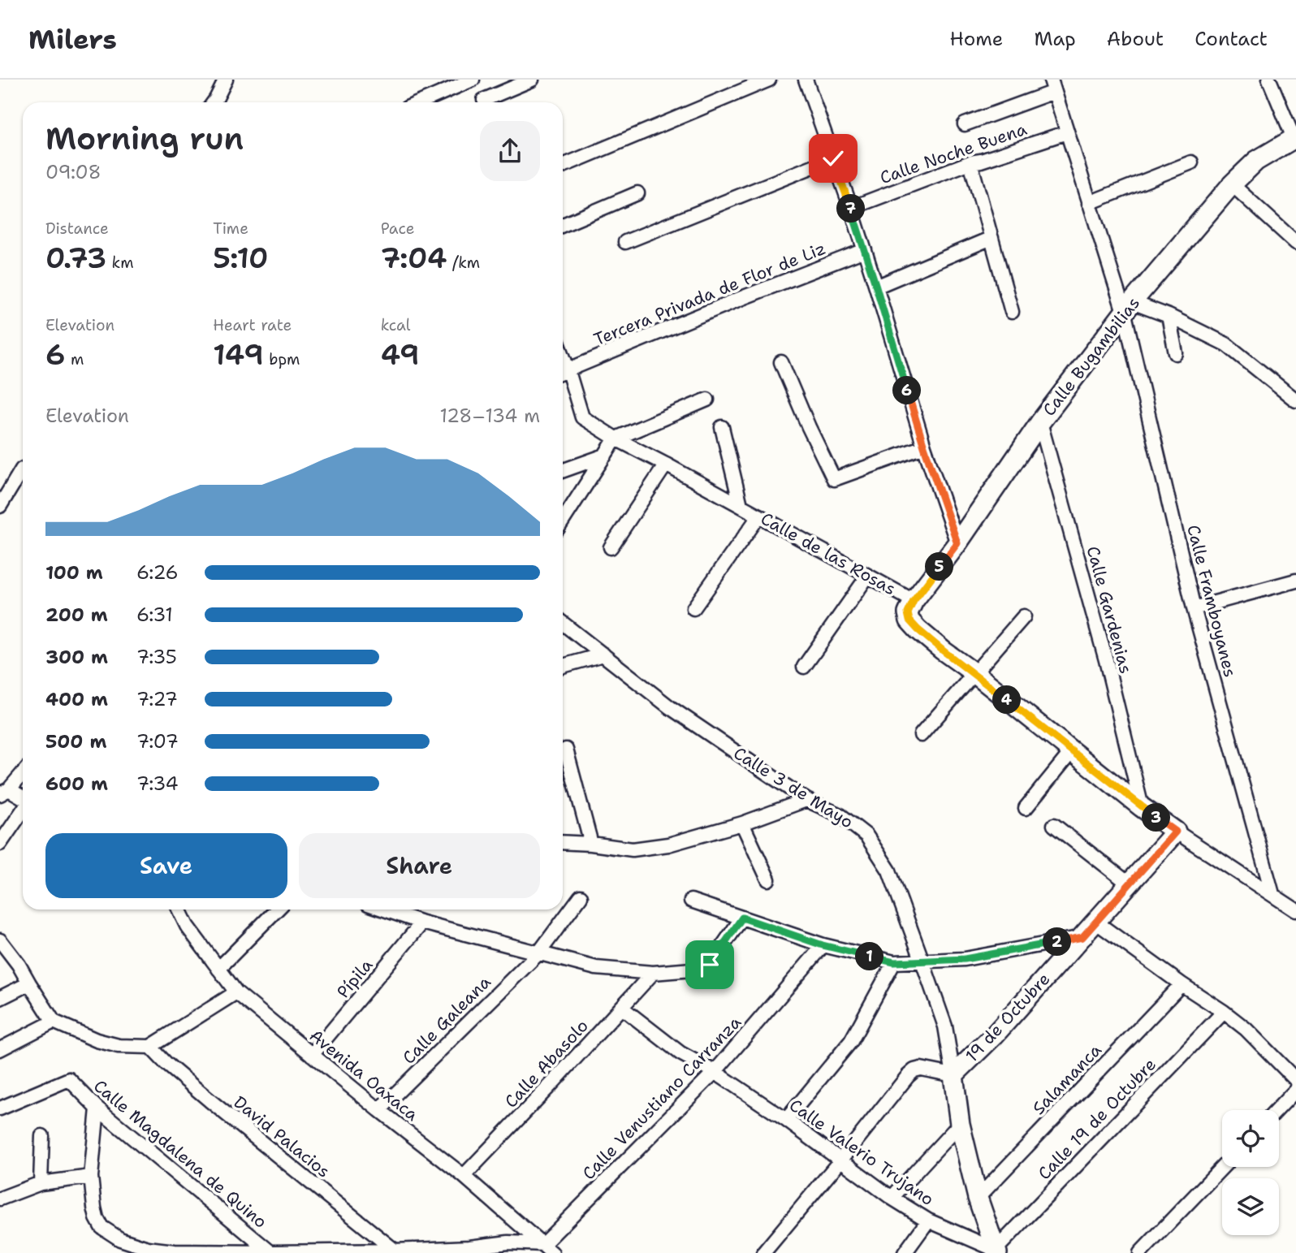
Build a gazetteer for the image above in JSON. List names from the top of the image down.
{
  "streets": {
    "street": [
      "Calle Noche Buena",
      "Tercera Privada de Flor de Liz",
      "Calle Bugambilias",
      "Calle de las Rosas",
      "Calle Framboyanes",
      "Calle Gardenias",
      "Calle 3 de Mayo",
      "Pípila",
      "19 de Octubre",
      "Calle Galeana",
      "Calle Abasolo",
      "Avenida Oaxaca",
      "Salamanca",
      "Calle Venustiano Carranza",
      "Calle 19 de Octubre",
      "David Palacios",
      "Calle Valerio Trujano",
      "Calle Magdalena de Quino"
    ]
  },
  "crossings": [
    ["Calle Noche Buena", "Calle Framboyanes"],
    ["Tercera Privada de Flor de Liz", "Calle de las Rosas"],
    ["Calle Bugambilias", "Calle de las Rosas"],
    ["Calle Bugambilias", "Calle Framboyanes"],
    ["Calle Bugambilias", "Calle Gardenias"],
    ["Calle de las Rosas", "Calle Framboyanes"],
    ["Calle de las Rosas", "Calle Gardenias"],
    ["Calle de las Rosas", "19 de Octubre"],
    ["Calle 3 de Mayo", "19 de Octubre"],
    ["Calle 3 de Mayo", "Salamanca"],
    ["Calle 3 de Mayo", "Calle 19 de Octubre"],
    ["Calle 3 de Mayo", "Calle Valerio Trujano"],
    ["Pípila", "Avenida Oaxaca"],
    ["Calle Galeana", "Avenida Oaxaca"],
    ["Calle Abasolo", "Avenida Oaxaca"],
    ["Calle Abasolo", "Calle Valerio Trujano"],
    ["Avenida Oaxaca", "Calle Venustiano Carranza"],
    ["Calle Venustiano Carranza", "Calle Valerio Trujano"],
    ["Calle 19 de Octubre", "Calle Valerio Trujano"]
  ],
  "page": {
    "header": "Milers",
    "nav": [
      "Home",
      "Map",
      "About",
      "Contact"
    ],
    "heading": ["Morning run", "09:08"],
    "pins": [
      "7",
      "6",
      "5",
      "4",
      "3",
      "2",
      "1"
    ],
    "stats": [
      ["Distance", "0.73 km"],
      ["Time", "5:10"],
      ["Pace", "7:04 /km"],
      ["Elevation", "6 m"],
      ["Heart rate", "149 bpm"],
      ["kcal", "49"]
    ],
    "chart": ["Elevation", "128–134 m"],
    "list": [
      {
        "name": "100 m",
        "note": "6:26"
      },
      {
        "name": "200 m",
        "note": "6:31"
      },
      {
        "name": "300 m",
        "note": "7:35"
      },
      {
        "name": "400 m",
        "note": "7:27"
      },
      {
        "name": "500 m",
        "note": "7:07"
      },
      {
        "name": "600 m",
        "note": "7:34"
      }
    ],
    "buttons": ["Save", "Share"]
  }
}
